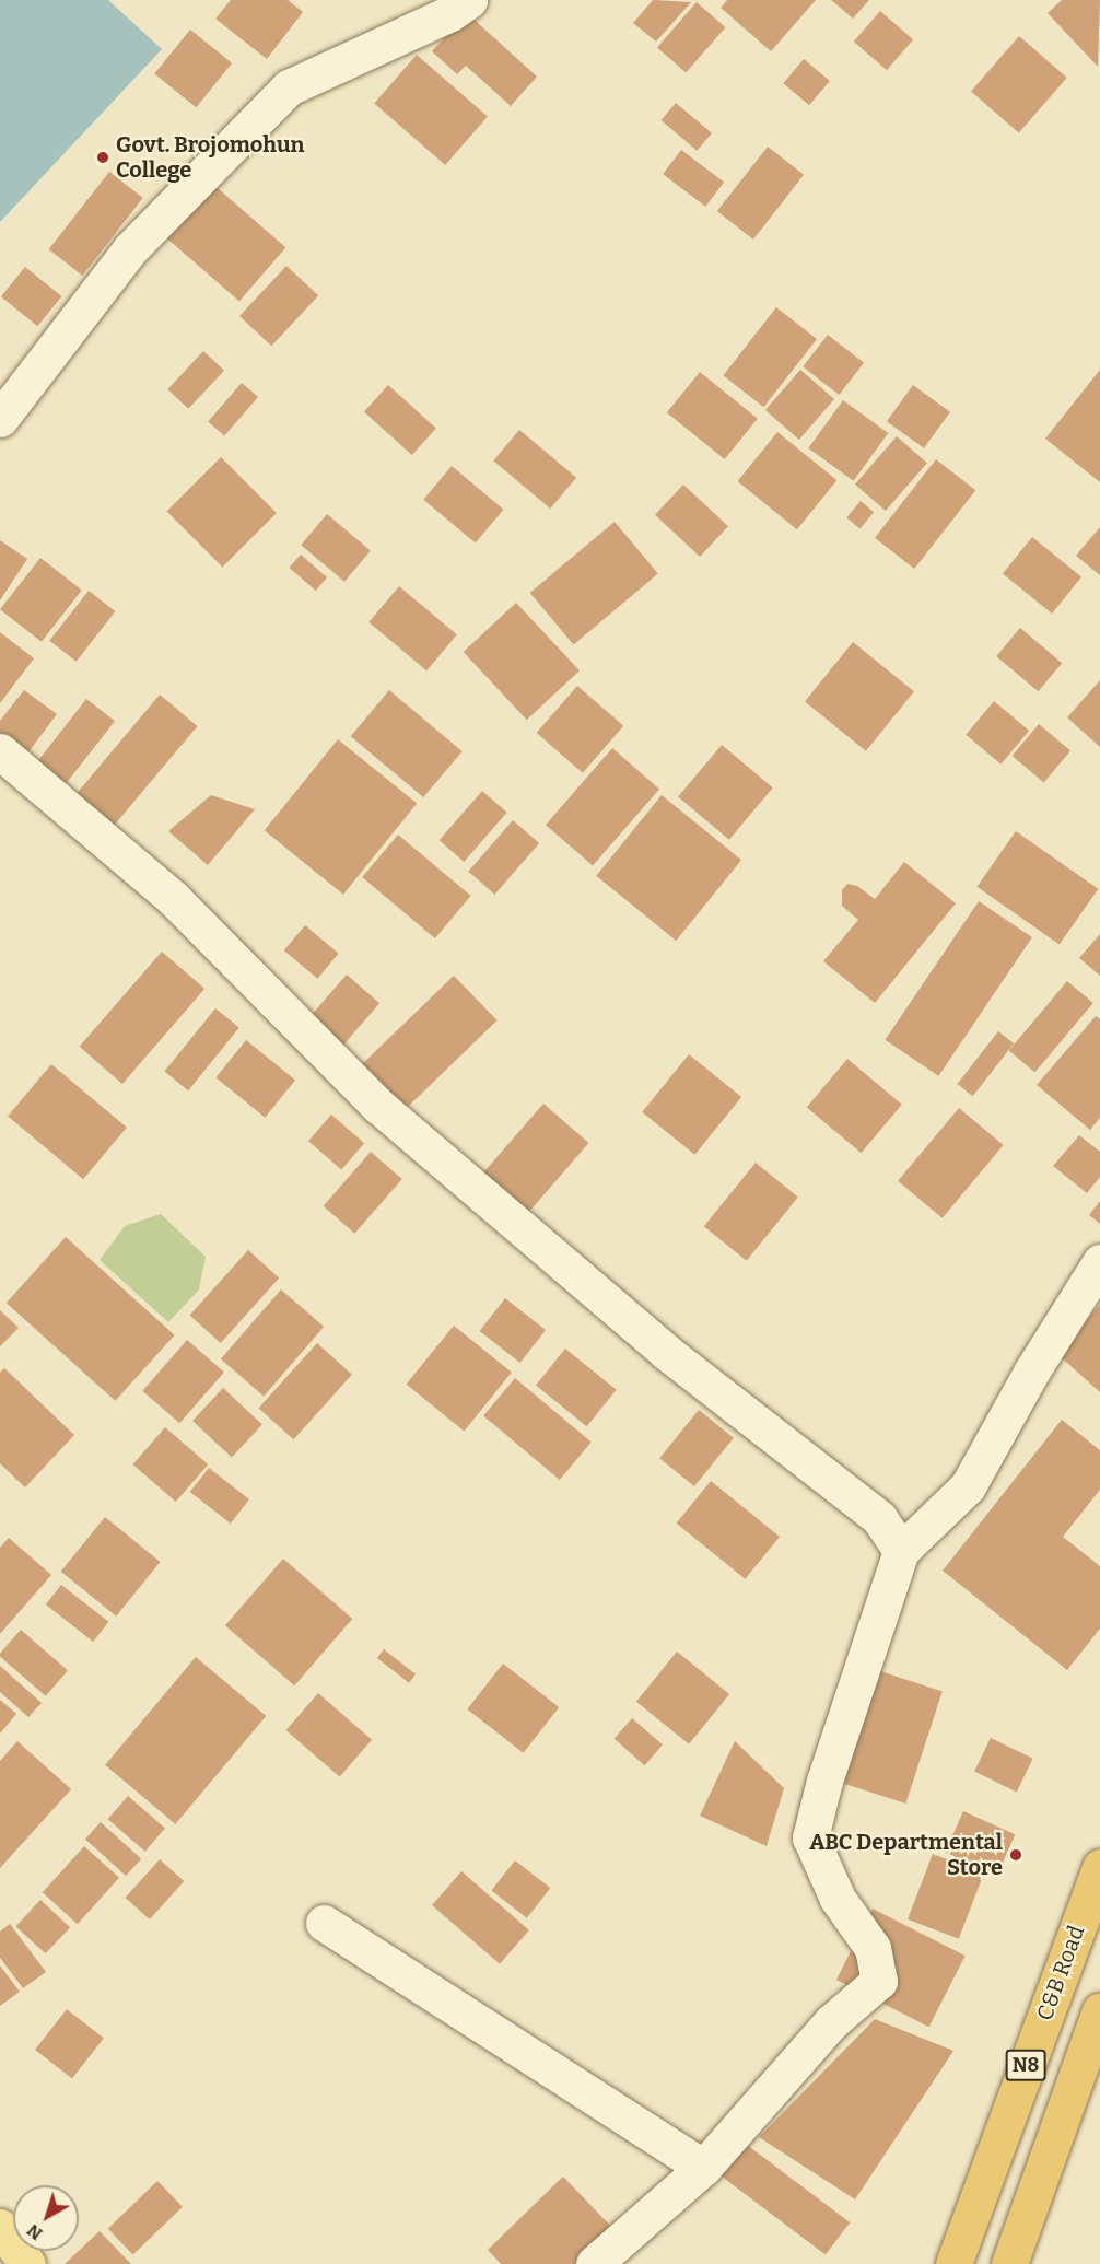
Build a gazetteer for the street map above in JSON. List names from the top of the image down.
{
  "streets": {
    "highway": ["C&B Road", "N8"]
  },
  "places": ["Govt. Brojomohun College", "ABC Departmental Store"],
  "north": "bottom left"
}
